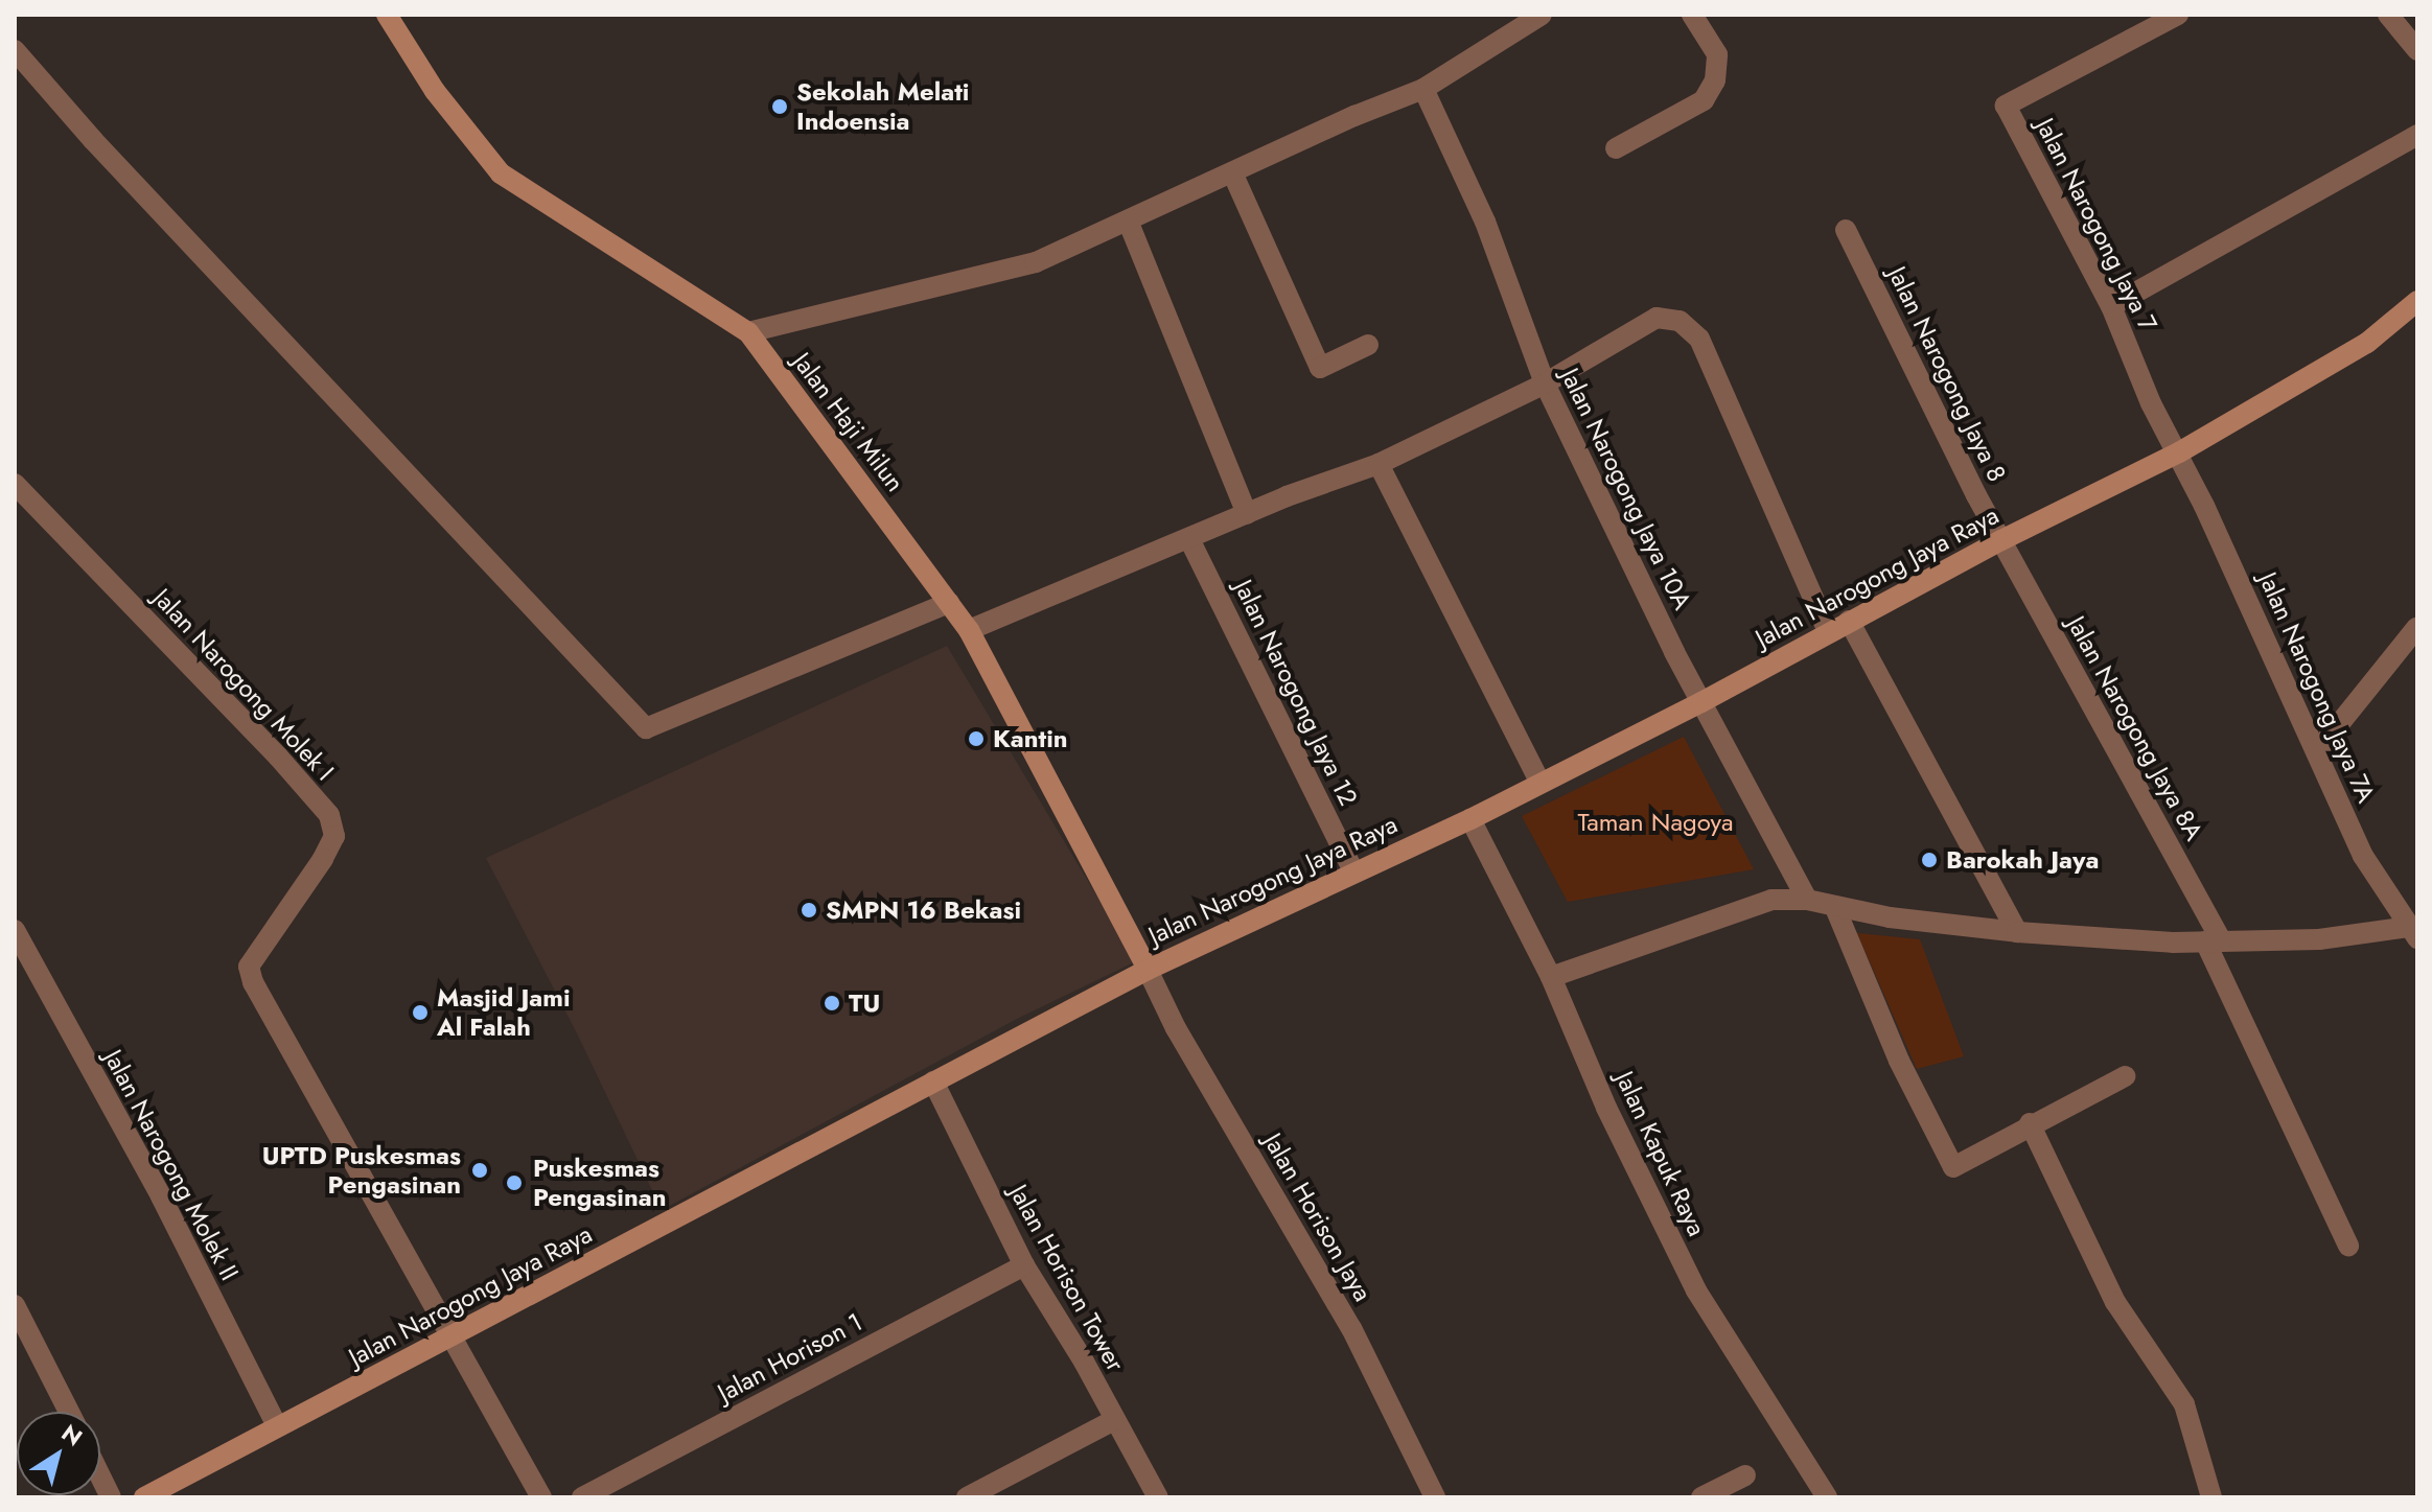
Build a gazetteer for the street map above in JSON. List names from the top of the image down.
{
  "streets": {
    "street": [
      "Jalan Narogong Jaya 7",
      "Jalan Narogong Jaya 8",
      "Jalan Haji Milun",
      "Jalan Narogong Jaya 10A",
      "Jalan Narogong Jaya Raya",
      "Jalan Narogong Molek I",
      "Jalan Narogong Jaya 7A",
      "Jalan Narogong Jaya 12",
      "Jalan Narogong Jaya 8A",
      "Jalan Kapuk Raya",
      "Jalan Narogong Molek II",
      "Jalan Horison Jaya",
      "Jalan Horison Tower",
      "Jalan Horison 1"
    ]
  },
  "crossings": [
    ["Jalan Narogong Jaya 7", "Jalan Narogong Jaya Raya"],
    ["Jalan Narogong Jaya 7", "Jalan Narogong Jaya 7A"],
    ["Jalan Narogong Jaya 8", "Jalan Narogong Jaya Raya"],
    ["Jalan Narogong Jaya 8", "Jalan Narogong Jaya 8A"],
    ["Jalan Haji Milun", "Jalan Narogong Jaya Raya"],
    ["Jalan Haji Milun", "Jalan Horison Jaya"],
    ["Jalan Narogong Jaya 10A", "Jalan Narogong Jaya Raya"],
    ["Jalan Narogong Jaya Raya", "Jalan Narogong Molek I"],
    ["Jalan Narogong Jaya Raya", "Jalan Narogong Jaya 7A"],
    ["Jalan Narogong Jaya Raya", "Jalan Narogong Jaya 12"],
    ["Jalan Narogong Jaya Raya", "Jalan Narogong Jaya 8A"],
    ["Jalan Narogong Jaya Raya", "Jalan Kapuk Raya"],
    ["Jalan Narogong Jaya Raya", "Jalan Narogong Molek II"],
    ["Jalan Narogong Jaya Raya", "Jalan Horison Jaya"],
    ["Jalan Narogong Jaya Raya", "Jalan Horison Tower"],
    ["Jalan Horison Tower", "Jalan Horison 1"]
  ],
  "parks": ["Taman Nagoya"],
  "places": [
    "Sekolah Melati Indoensia",
    "Kantin",
    "Barokah Jaya",
    "SMPN 16 Bekasi",
    "TU",
    "Masjid Jami Al Falah",
    "UPTD Puskesmas Pengasinan",
    "Puskesmas Pengasinan"
  ],
  "north": "top right"
}
